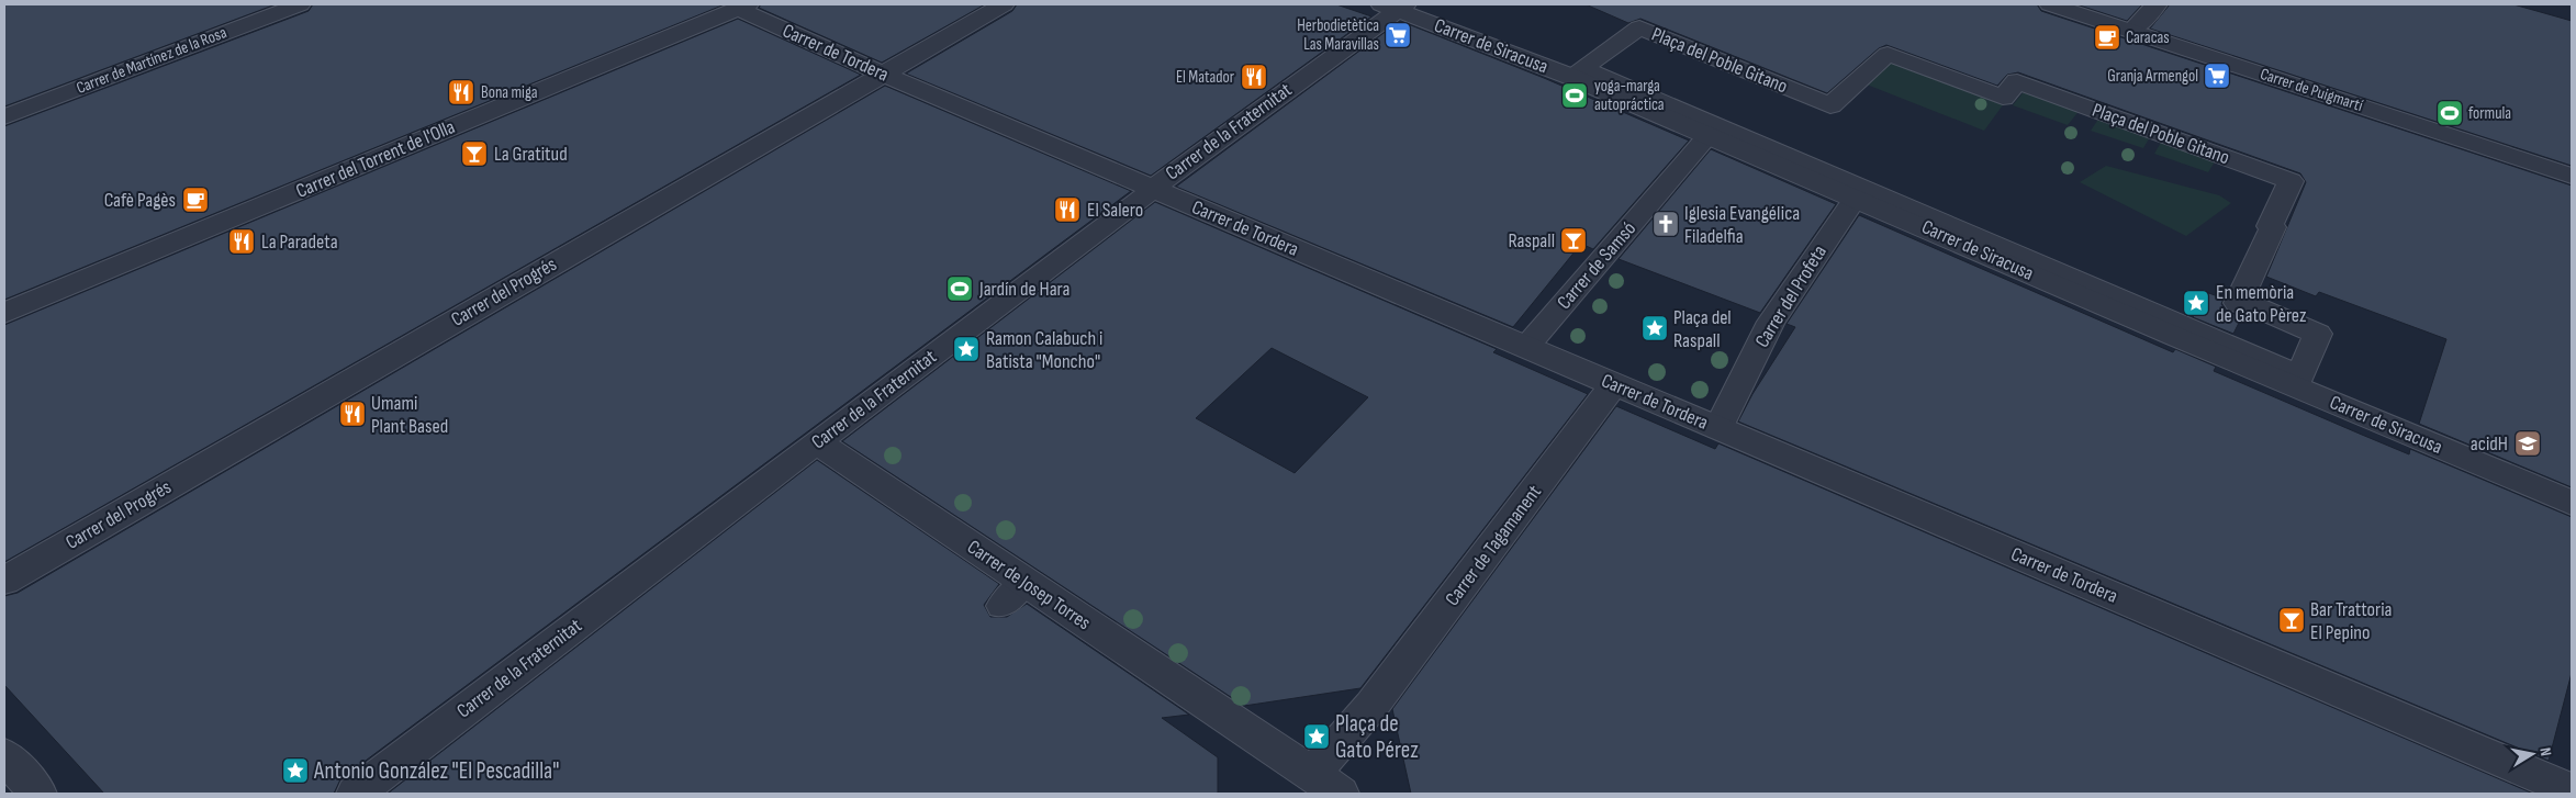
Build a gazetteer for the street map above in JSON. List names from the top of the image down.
{
  "streets": {
    "street": [
      "Carrer de Siracusa",
      "Carrer de Tordera",
      "Carrer de Martínez de la Rosa",
      "Plaça del Poble Gitano",
      "Carrer de Puigmartí",
      "Carrer de la Fraternitat",
      "Carrer del Torrent de l'Olla",
      "Carrer de Samsó",
      "Carrer del Progrés",
      "Carrer del Profeta",
      "Carrer de Tagamanent",
      "Carrer de Josep Torres"
    ]
  },
  "crossings": [
    ["Carrer de Siracusa", "Carrer de la Fraternitat"],
    ["Carrer de Siracusa", "Carrer de Samsó"],
    ["Carrer de Siracusa", "Carrer del Profeta"],
    ["Carrer de Tordera", "Carrer de la Fraternitat"],
    ["Carrer de Tordera", "Carrer del Torrent de l'Olla"],
    ["Carrer de Tordera", "Carrer de Samsó"],
    ["Carrer de Tordera", "Carrer del Progrés"],
    ["Carrer de Tordera", "Carrer del Profeta"],
    ["Carrer de Tordera", "Carrer de Tagamanent"],
    ["Carrer de la Fraternitat", "Carrer de Josep Torres"],
    ["Carrer de Tagamanent", "Carrer de Josep Torres"]
  ],
  "places": {
    "supermarket": ["Herbodietètica Las Maravillas", "Granja Armengol"],
    "cafe": ["Caracas", "Cafè Pagès"],
    "restaurant": [
      "El Matador",
      "Bona miga",
      "El Salero",
      "La Paradeta",
      "Umami Plant Based"
    ],
    "sports": ["yoga-marga autopráctica", "formula", "Jardín de Hara"],
    "bar": ["La Gratitud", "Raspall", "Bar Trattoria El Pepino"],
    "church": ["Iglesia Evangélica Filadelfia"],
    "place": [
      "En memòria de Gato Pèrez",
      "Plaça del Raspall",
      "Ramon Calabuch i Batista \"Moncho\"",
      "Plaça de Gato Pérez",
      "Antonio González \"El Pescadilla\""
    ],
    "school or university": ["acidH"]
  },
  "north": "right"
}
